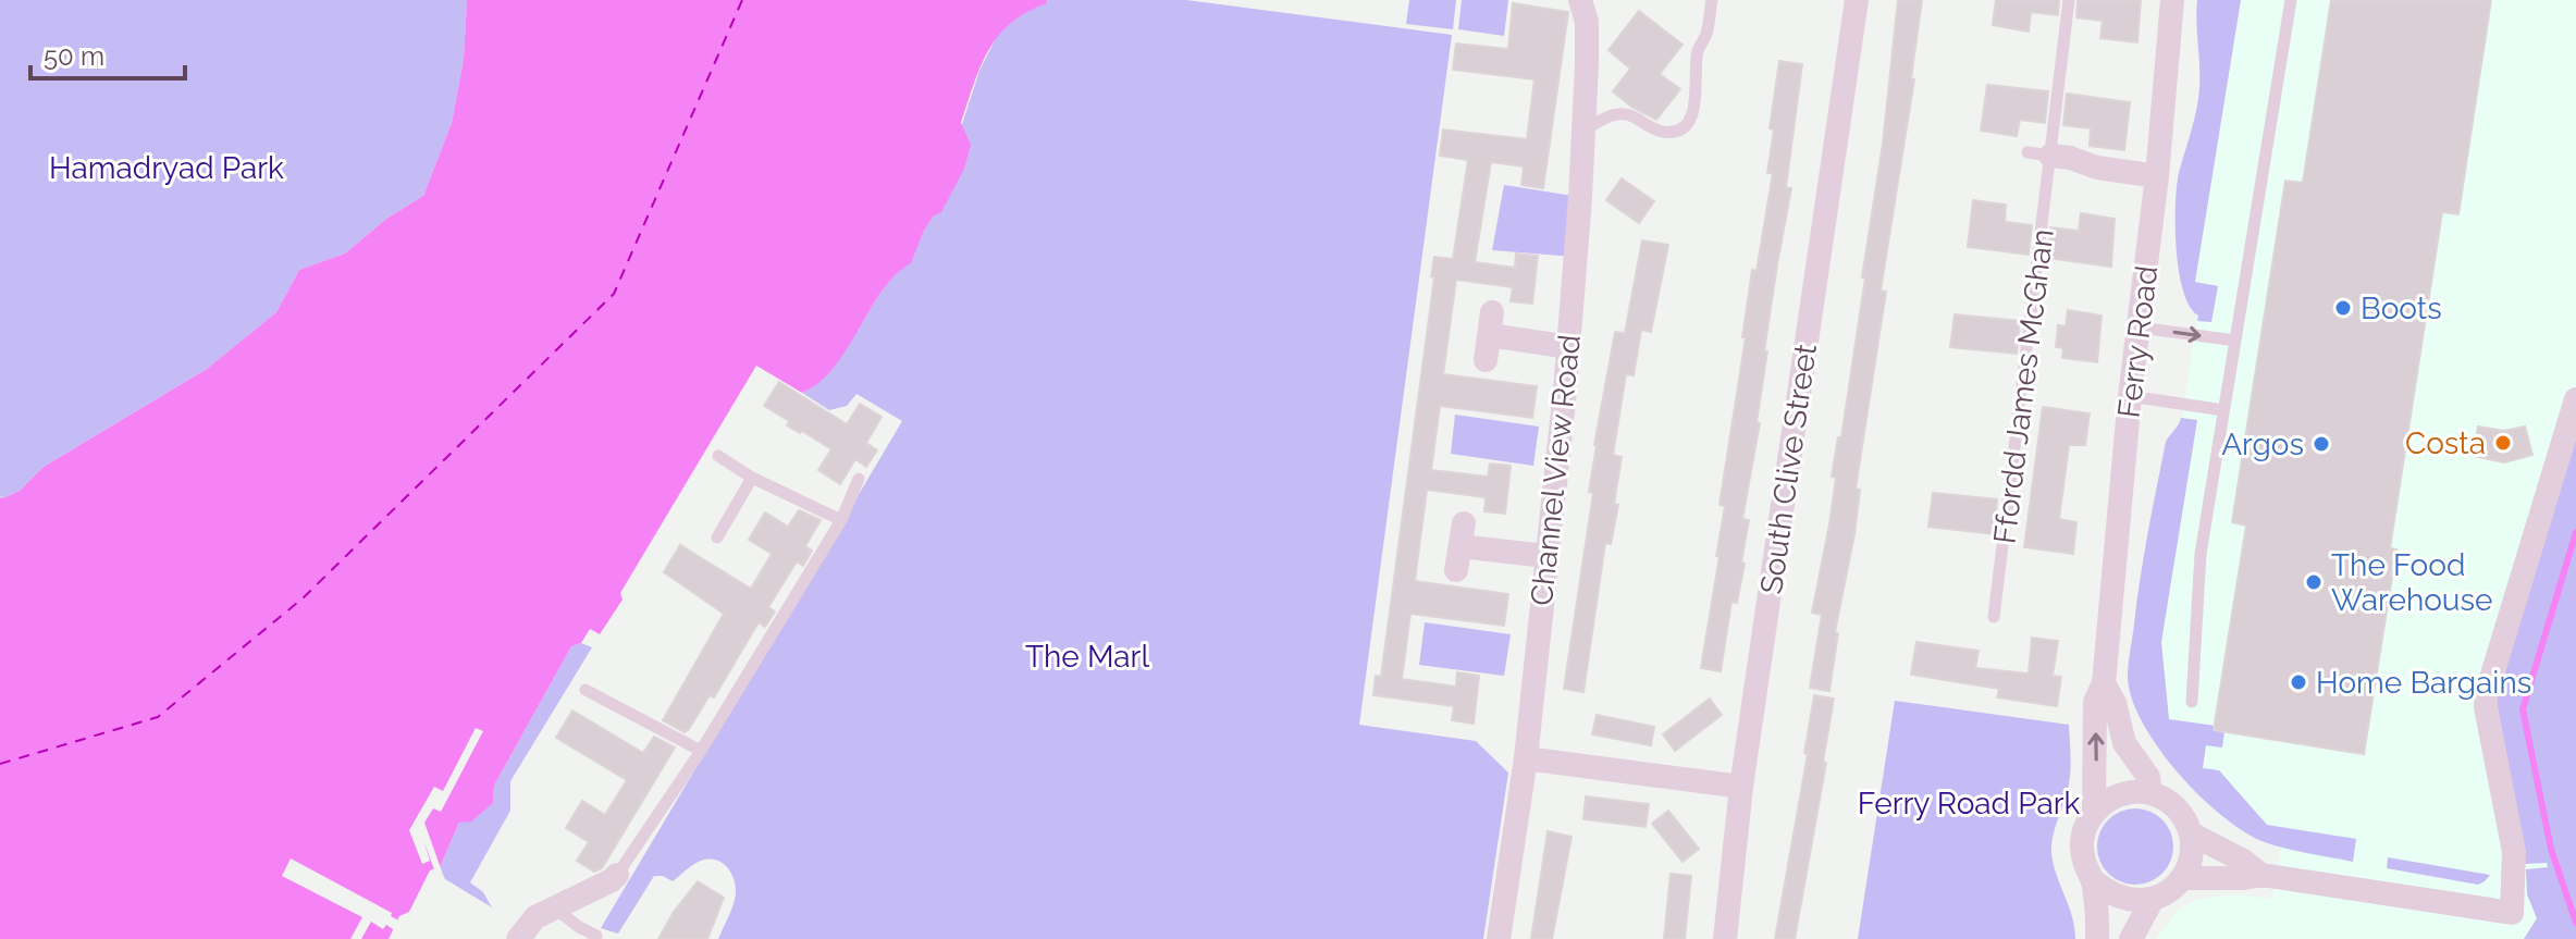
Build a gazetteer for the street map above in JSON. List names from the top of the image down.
{
  "streets": {
    "street": ["Ferry Road", "South Clive Street", "Channel View Road"],
    "lane": ["Ffordd James McGhan"]
  },
  "parks": ["Hamadryad Park", "The Marl", "Ferry Road Park"],
  "places": [
    "Boots",
    "Costa",
    "Argos",
    "The Food Warehouse",
    "Home Bargains"
  ],
  "scale_bar": "50 m"
}
